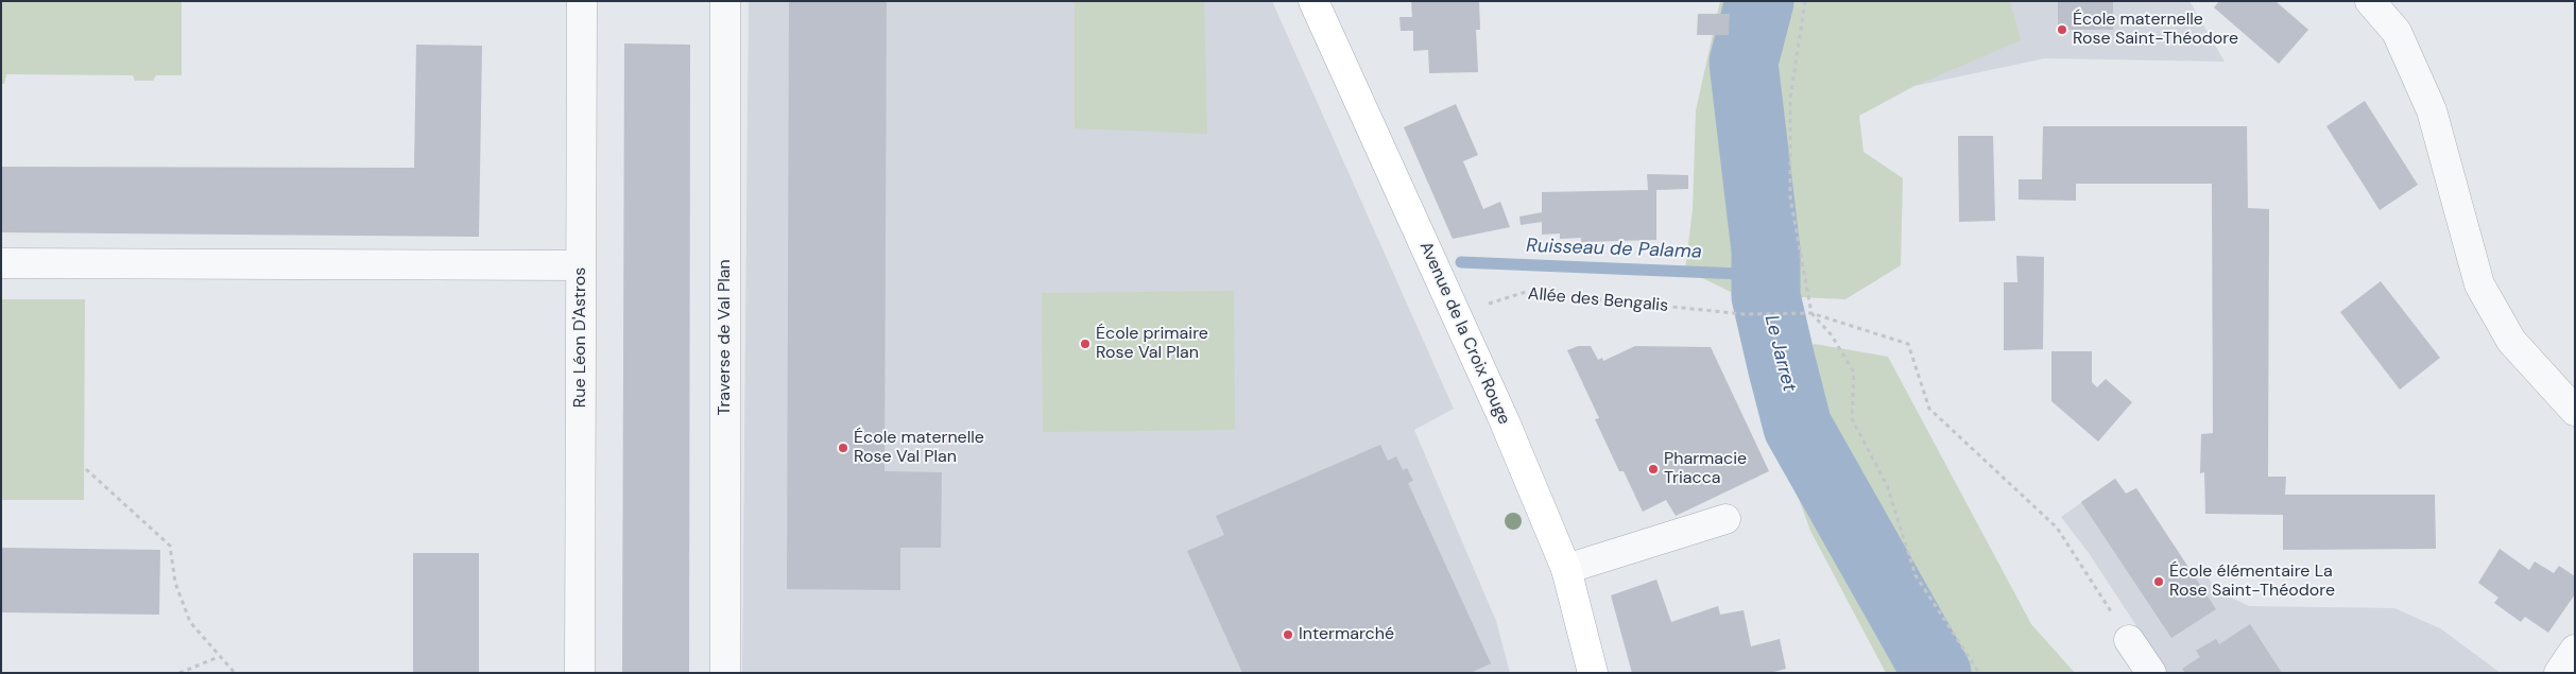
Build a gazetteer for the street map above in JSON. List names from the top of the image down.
{
  "streets": {
    "main road": ["Avenue de la Croix Rouge"],
    "street": ["Rue Léon D'Astros", "Traverse de Val Plan"],
    "path": ["Allée des Bengalis"]
  },
  "crossings": [
    ["Allée des Bengalis", "Avenue de la Croix Rouge"]
  ],
  "water": ["Ruisseau de Palama", "Le Jarret"],
  "places": [
    "École maternelle Rose Saint-Théodore",
    "École primaire Rose Val Plan",
    "École maternelle Rose Val Plan",
    "Pharmacie Triacca",
    "École élémentaire La Rose Saint-Théodore",
    "Intermarché"
  ]
}
